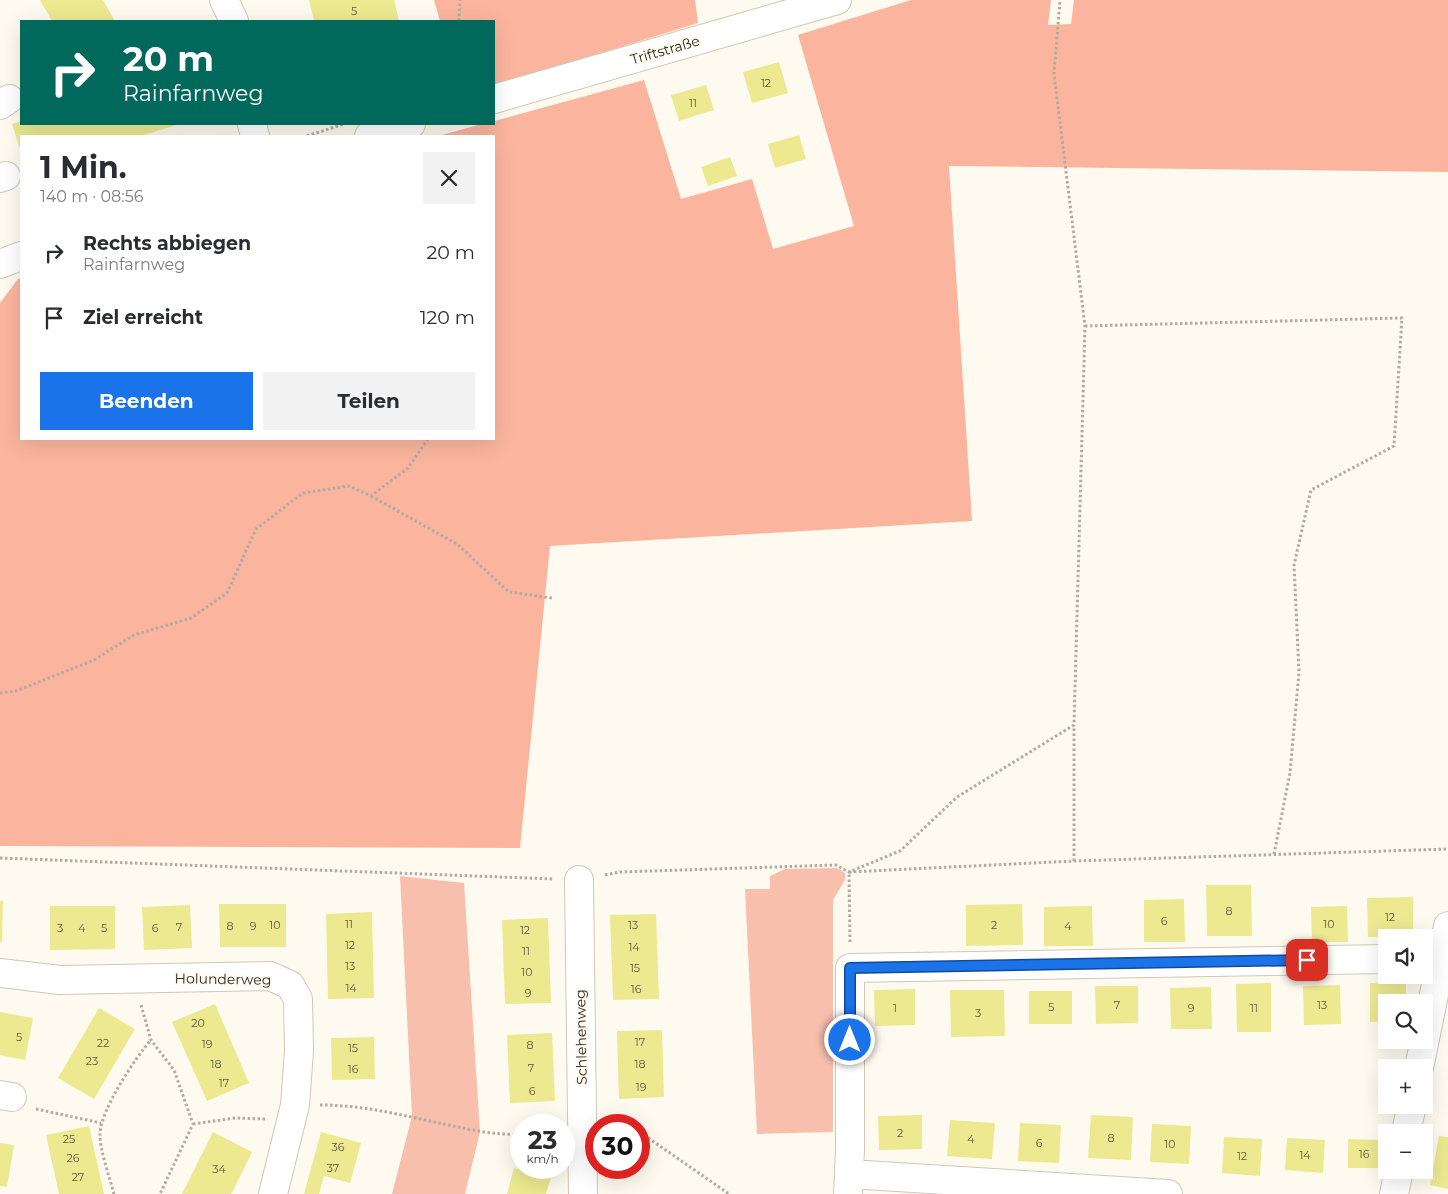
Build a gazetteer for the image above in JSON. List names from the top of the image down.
{
  "streets": {
    "street": ["Triftstraße", "Holunderweg", "Schlehenweg"]
  },
  "house_numbers": [
    "5",
    "12",
    "11",
    "8",
    "12",
    "6",
    "11",
    "10",
    "10",
    "13",
    "2",
    "8",
    "9",
    "4",
    "7",
    "3",
    "4",
    "5",
    "6",
    "12",
    "12",
    "14",
    "11",
    "13",
    "15",
    "10",
    "14",
    "16",
    "9",
    "7",
    "13",
    "5",
    "1",
    "9",
    "11",
    "3",
    "20",
    "5",
    "17",
    "22",
    "19",
    "8",
    "15",
    "23",
    "18",
    "18",
    "7",
    "16",
    "17",
    "19",
    "6",
    "2",
    "8",
    "25",
    "4",
    "6",
    "10",
    "36",
    "16",
    "14",
    "12",
    "26",
    "37",
    "34",
    "27"
  ],
  "page": {
    "turn": ["20 m", "Rainfarnweg"],
    "heading": ["1 Min.", "140 m · 08:56"],
    "list": [
      {
        "name": "Rechts abbiegen",
        "note": "Rainfarnweg",
        "value": "20 m"
      },
      {
        "name": "Ziel erreicht",
        "value": "120 m"
      }
    ],
    "buttons": ["Beenden", "Teilen"],
    "map_buttons": ["+", "−"],
    "speed": "23 km/h",
    "limit": "30"
  }
}
